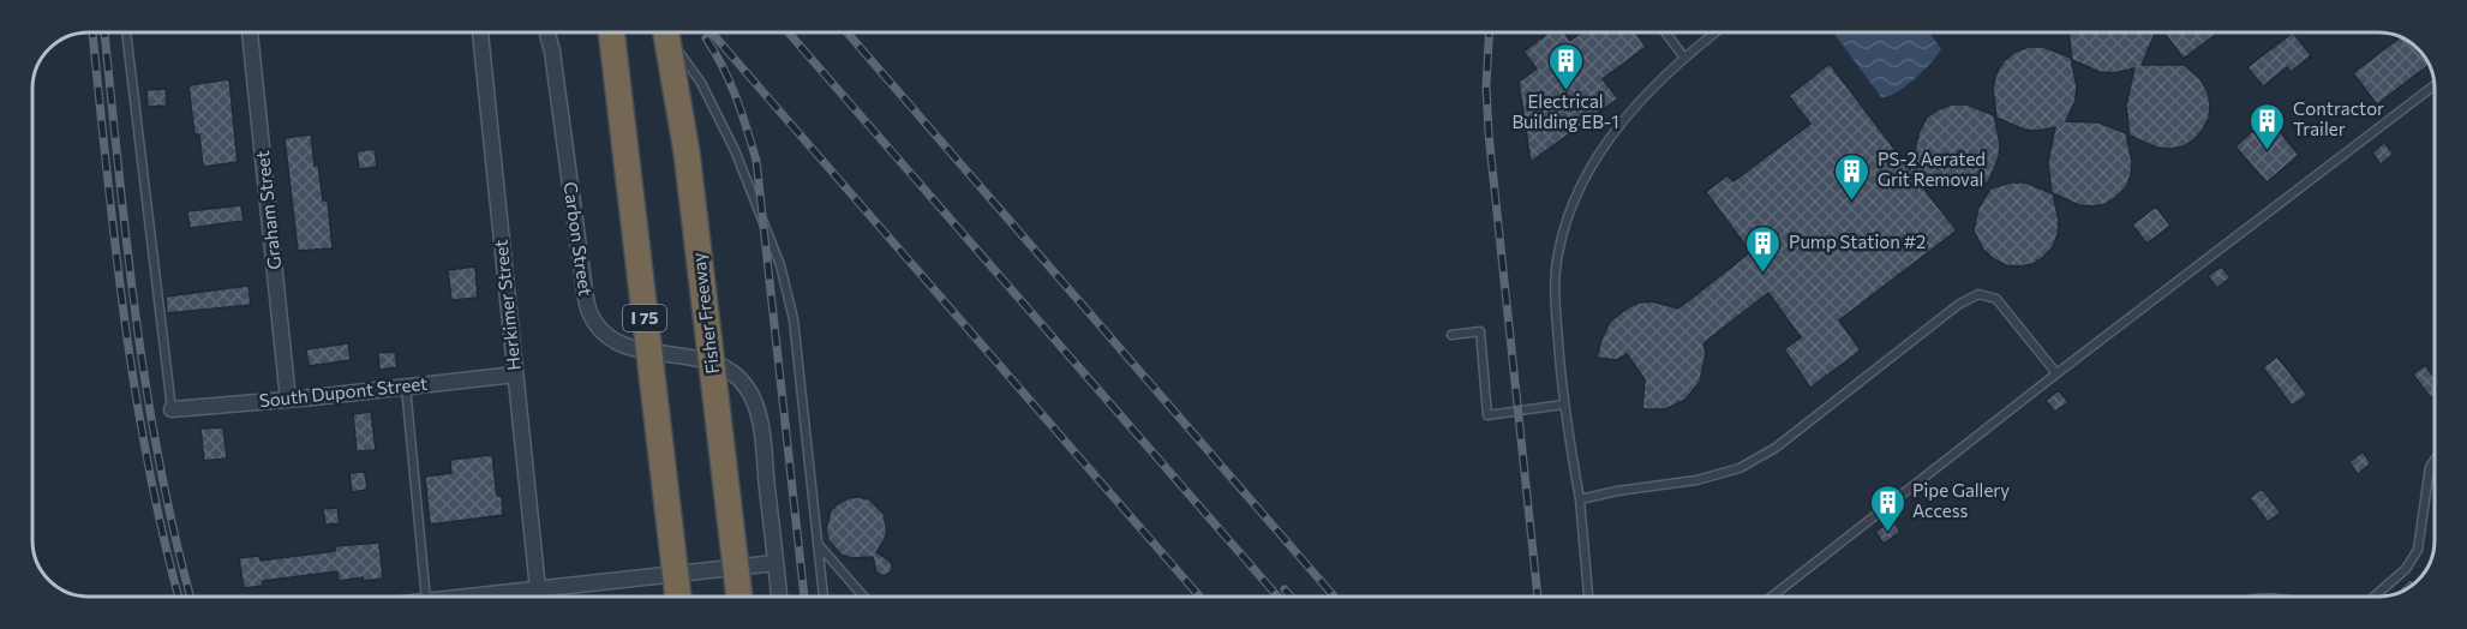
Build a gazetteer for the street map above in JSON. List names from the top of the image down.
{
  "streets": {
    "highway": ["Fisher Freeway", "I 75"],
    "street": [
      "Graham Street",
      "Carbon Street",
      "Herkimer Street",
      "South Dupont Street"
    ]
  },
  "crossings": [
    ["Graham Street", "South Dupont Street"],
    ["Herkimer Street", "South Dupont Street"]
  ],
  "places": {
    "building": [
      "Electrical Building EB-1",
      "Contractor Trailer",
      "PS-2 Aerated Grit Removal",
      "Pump Station #2",
      "Pipe Gallery Access"
    ]
  }
}
